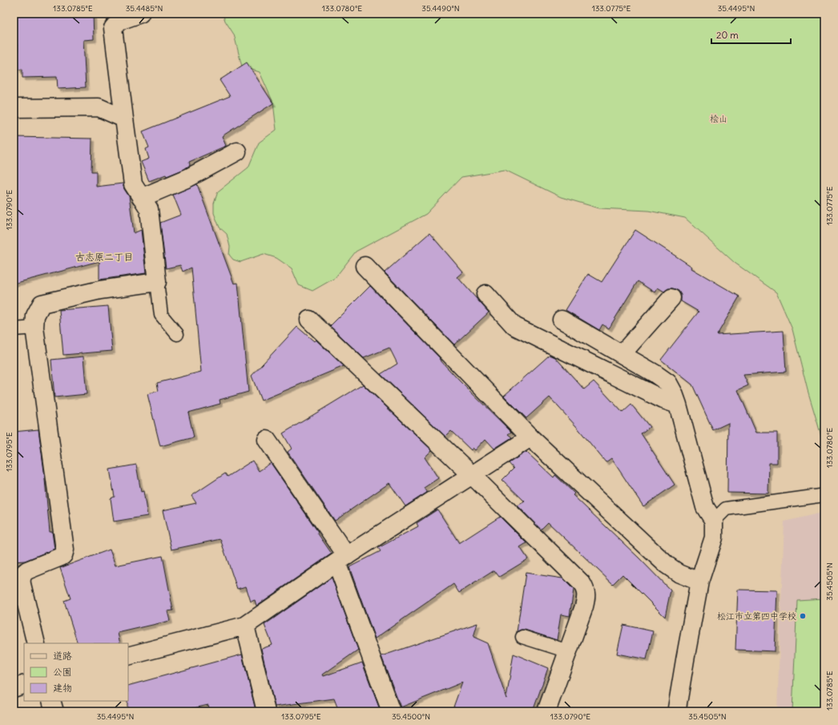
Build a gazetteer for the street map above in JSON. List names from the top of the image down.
{
  "districts": ["古志原二丁目"],
  "parks": ["桧山"],
  "places": ["松江市立第四中学校"],
  "legend": ["道路", "公園", "建物"],
  "scale_bar": "20 m",
  "coordinates": [
    "133.0785°E",
    "35.4485°N",
    "133.0780°E",
    "35.4490°N",
    "133.0775°E",
    "35.4495°N",
    "133.0790°E",
    "133.0795°E",
    "35.4505°N",
    "35.4500°N"
  ]
}
